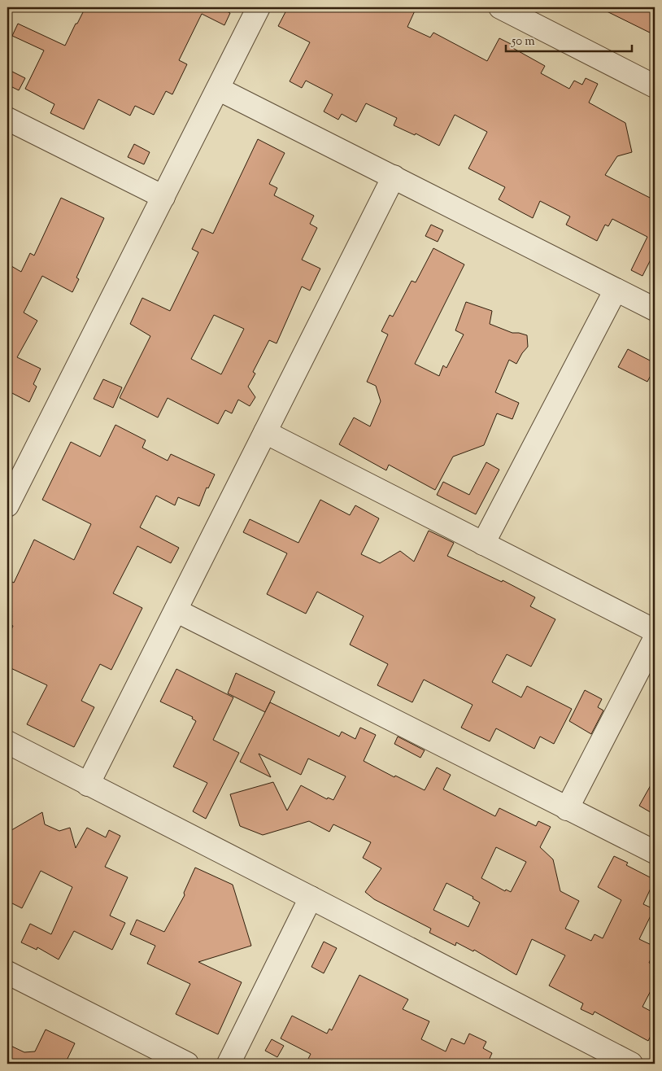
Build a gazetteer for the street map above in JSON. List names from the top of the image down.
{
  "scale_bar": "50 m"
}
